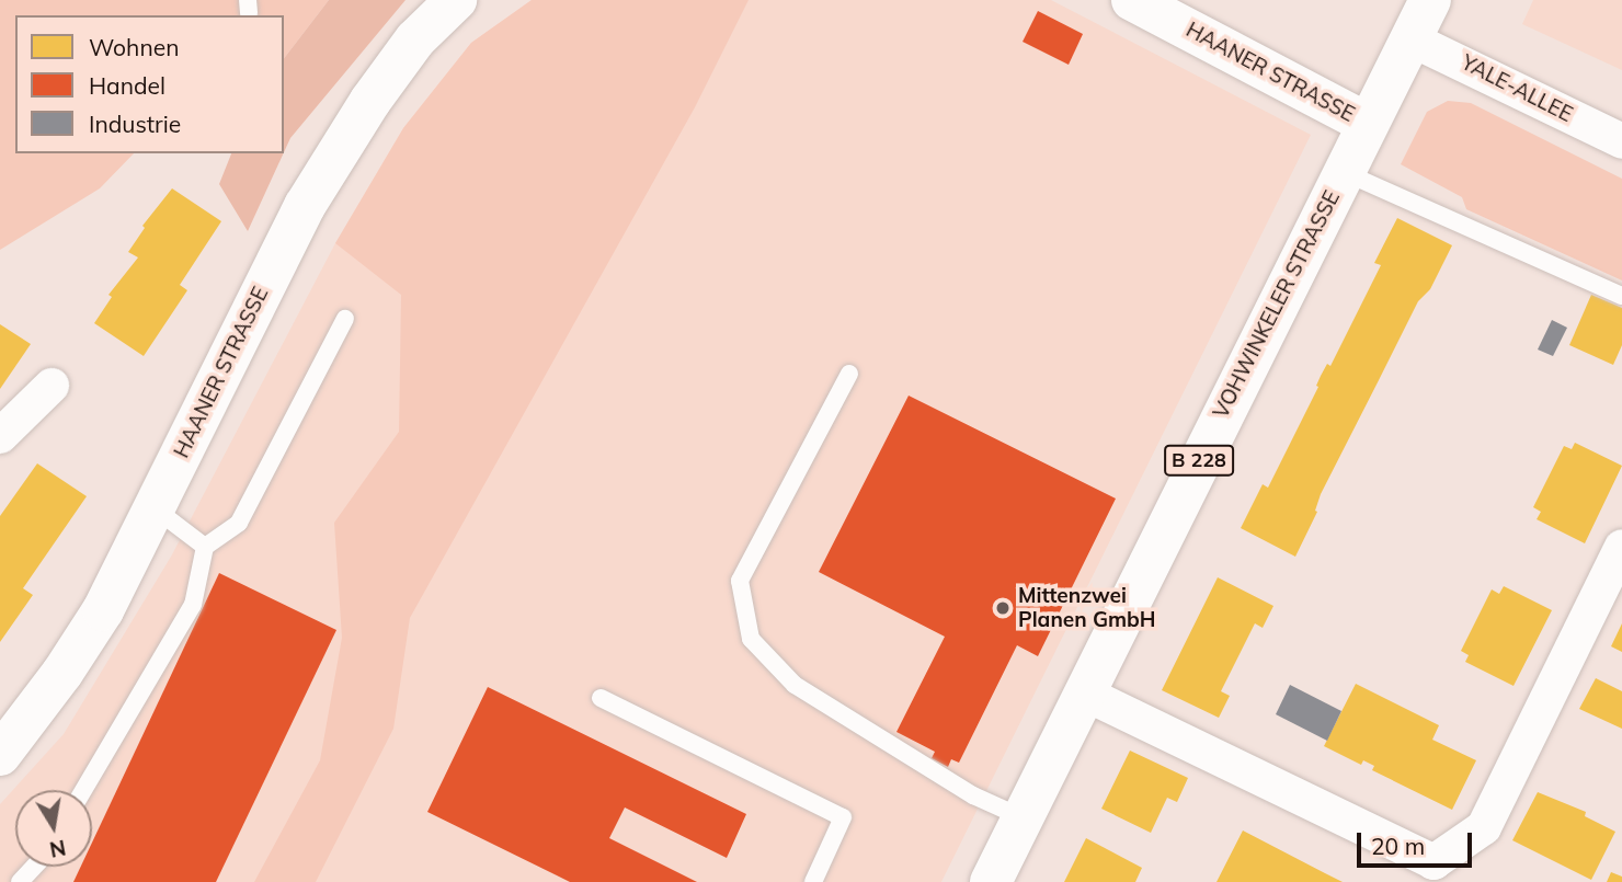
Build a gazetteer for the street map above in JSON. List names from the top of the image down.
{
  "streets": {
    "main road": ["HAANER STRASSE", "VOHWINKELER STRASSE", "B 228"],
    "street": ["YALE-ALLEE"]
  },
  "crossings": [
    ["HAANER STRASSE", "VOHWINKELER STRASSE"],
    ["YALE-ALLEE", "VOHWINKELER STRASSE"]
  ],
  "places": ["Mittenzwei Planen GmbH"],
  "legend": ["Wohnen", "Handel", "Industrie"],
  "scale_bar": "20 m",
  "north": "bottom"
}
